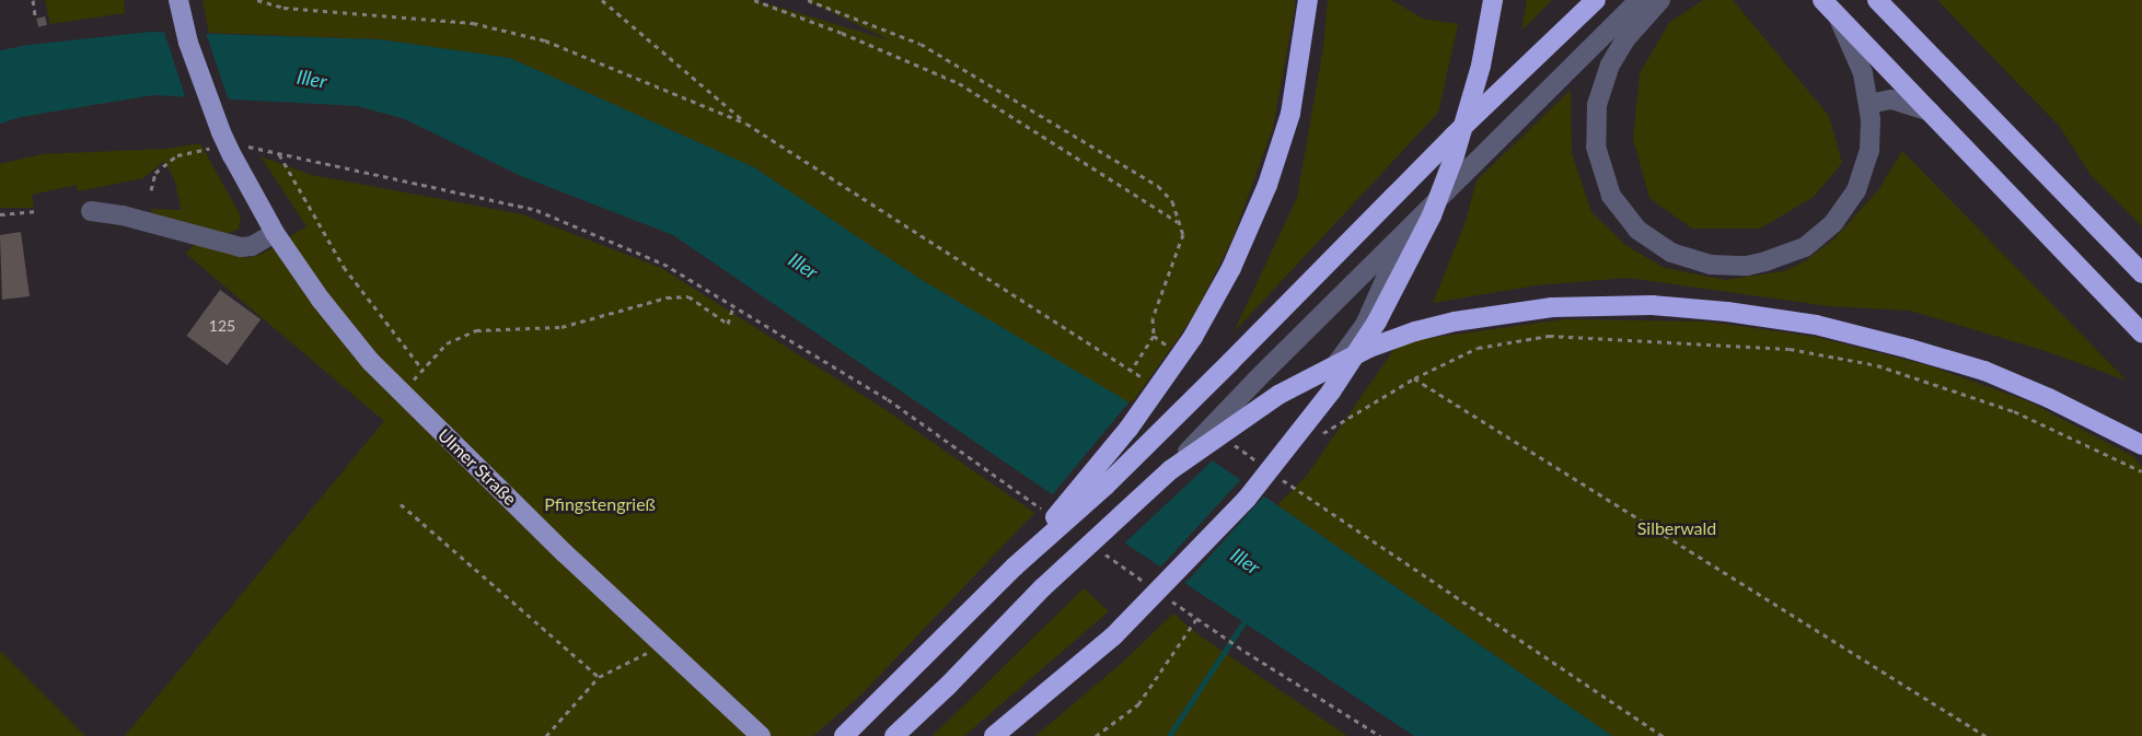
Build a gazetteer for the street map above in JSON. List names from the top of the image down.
{
  "streets": {
    "main road": ["Ulmer Straße"]
  },
  "water": ["Iller"],
  "parks": ["Pfingstengrieß", "Silberwald"],
  "house_numbers": ["125"]
}
